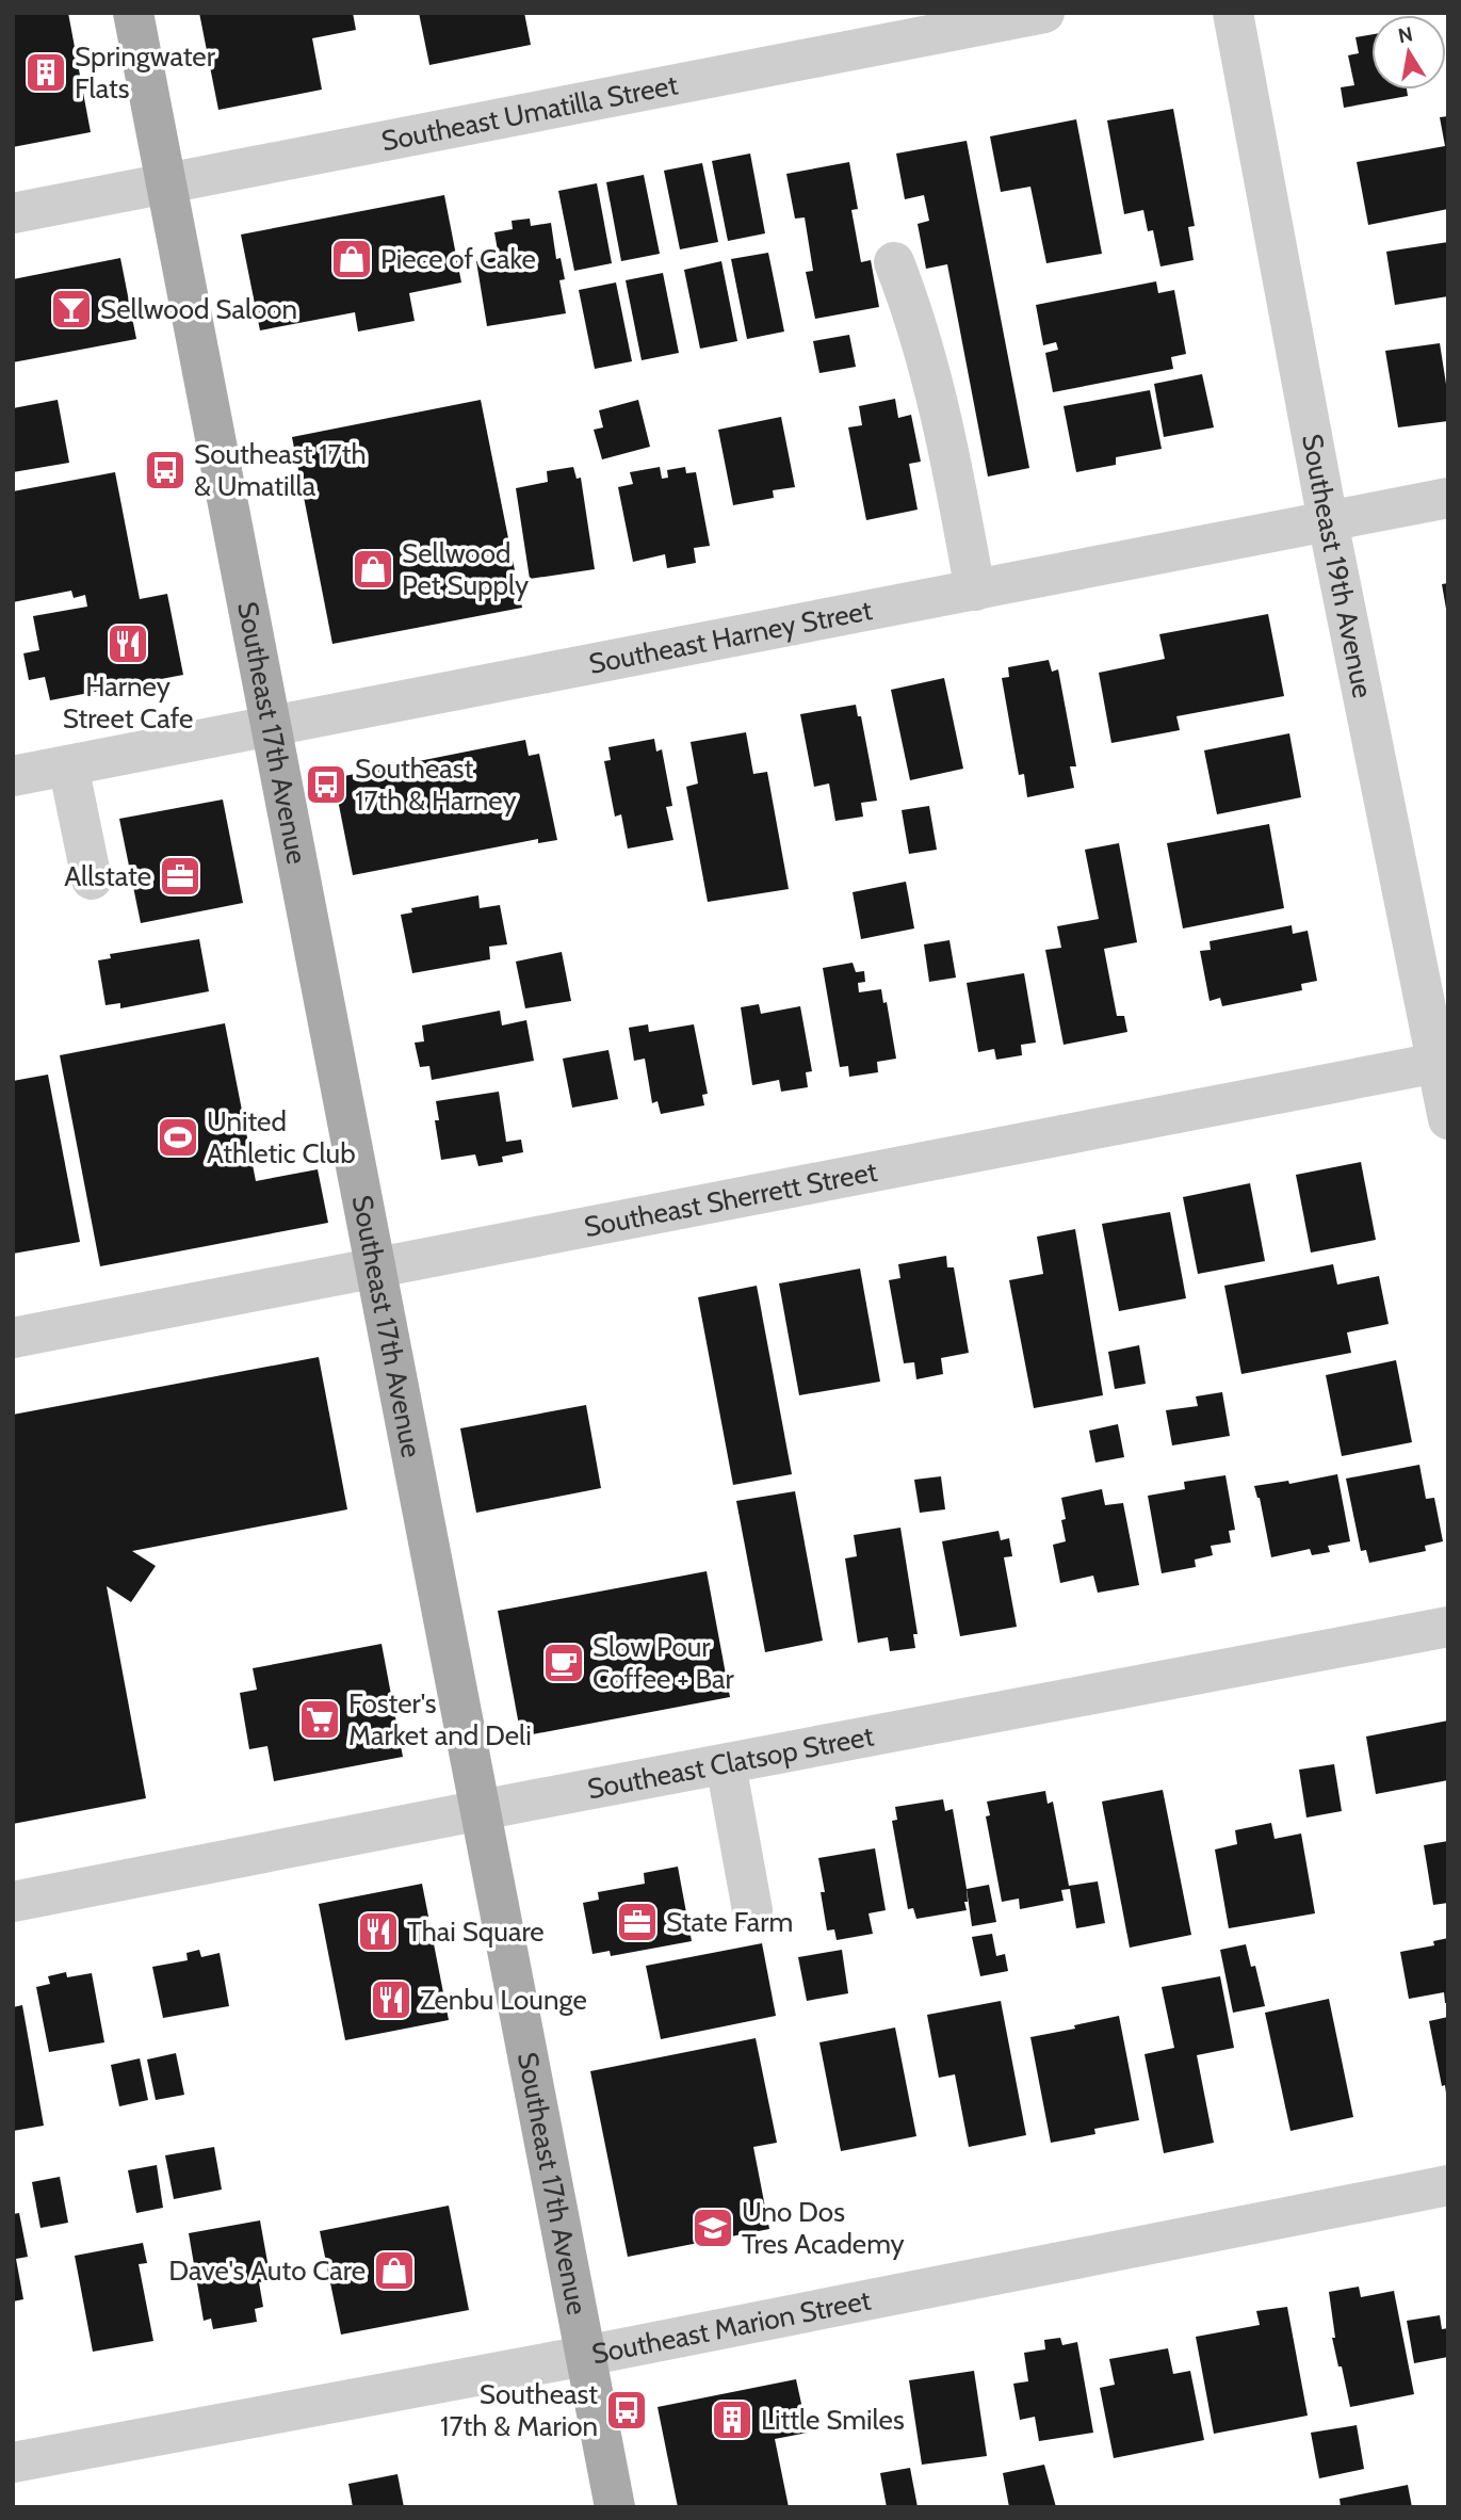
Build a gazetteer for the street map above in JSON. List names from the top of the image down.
{
  "streets": {
    "main road": ["Southeast 17th Avenue"],
    "street": [
      "Southeast Umatilla Street",
      "Southeast 19th Avenue",
      "Southeast Harney Street",
      "Southeast Sherrett Street",
      "Southeast Clatsop Street",
      "Southeast Marion Street"
    ]
  },
  "crossings": [
    ["Southeast Umatilla Street", "Southeast 17th Avenue"],
    ["Southeast 19th Avenue", "Southeast Harney Street"],
    ["Southeast 19th Avenue", "Southeast Sherrett Street"],
    ["Southeast Harney Street", "Southeast 17th Avenue"],
    ["Southeast 17th Avenue", "Southeast Sherrett Street"],
    ["Southeast 17th Avenue", "Southeast Clatsop Street"],
    ["Southeast 17th Avenue", "Southeast Marion Street"]
  ],
  "places": {
    "building": ["Springwater Flats", "Little Smiles"],
    "shop": ["Piece of Cake", "Sellwood Pet Supply", "Dave's Auto Care"],
    "bar": ["Sellwood Saloon"],
    "bus stop": ["Southeast 17th & Umatilla", "Southeast 17th & Harney", "Southeast 17th & Marion"],
    "restaurant": ["Harney Street Cafe", "Thai Square", "Zenbu Lounge"],
    "office": ["Allstate", "State Farm"],
    "sports": ["United Athletic Club"],
    "cafe": ["Slow Pour Coffee + Bar"],
    "supermarket": ["Foster's Market and Deli"],
    "school or university": ["Uno Dos Tres Academy"]
  },
  "north": "top"
}
